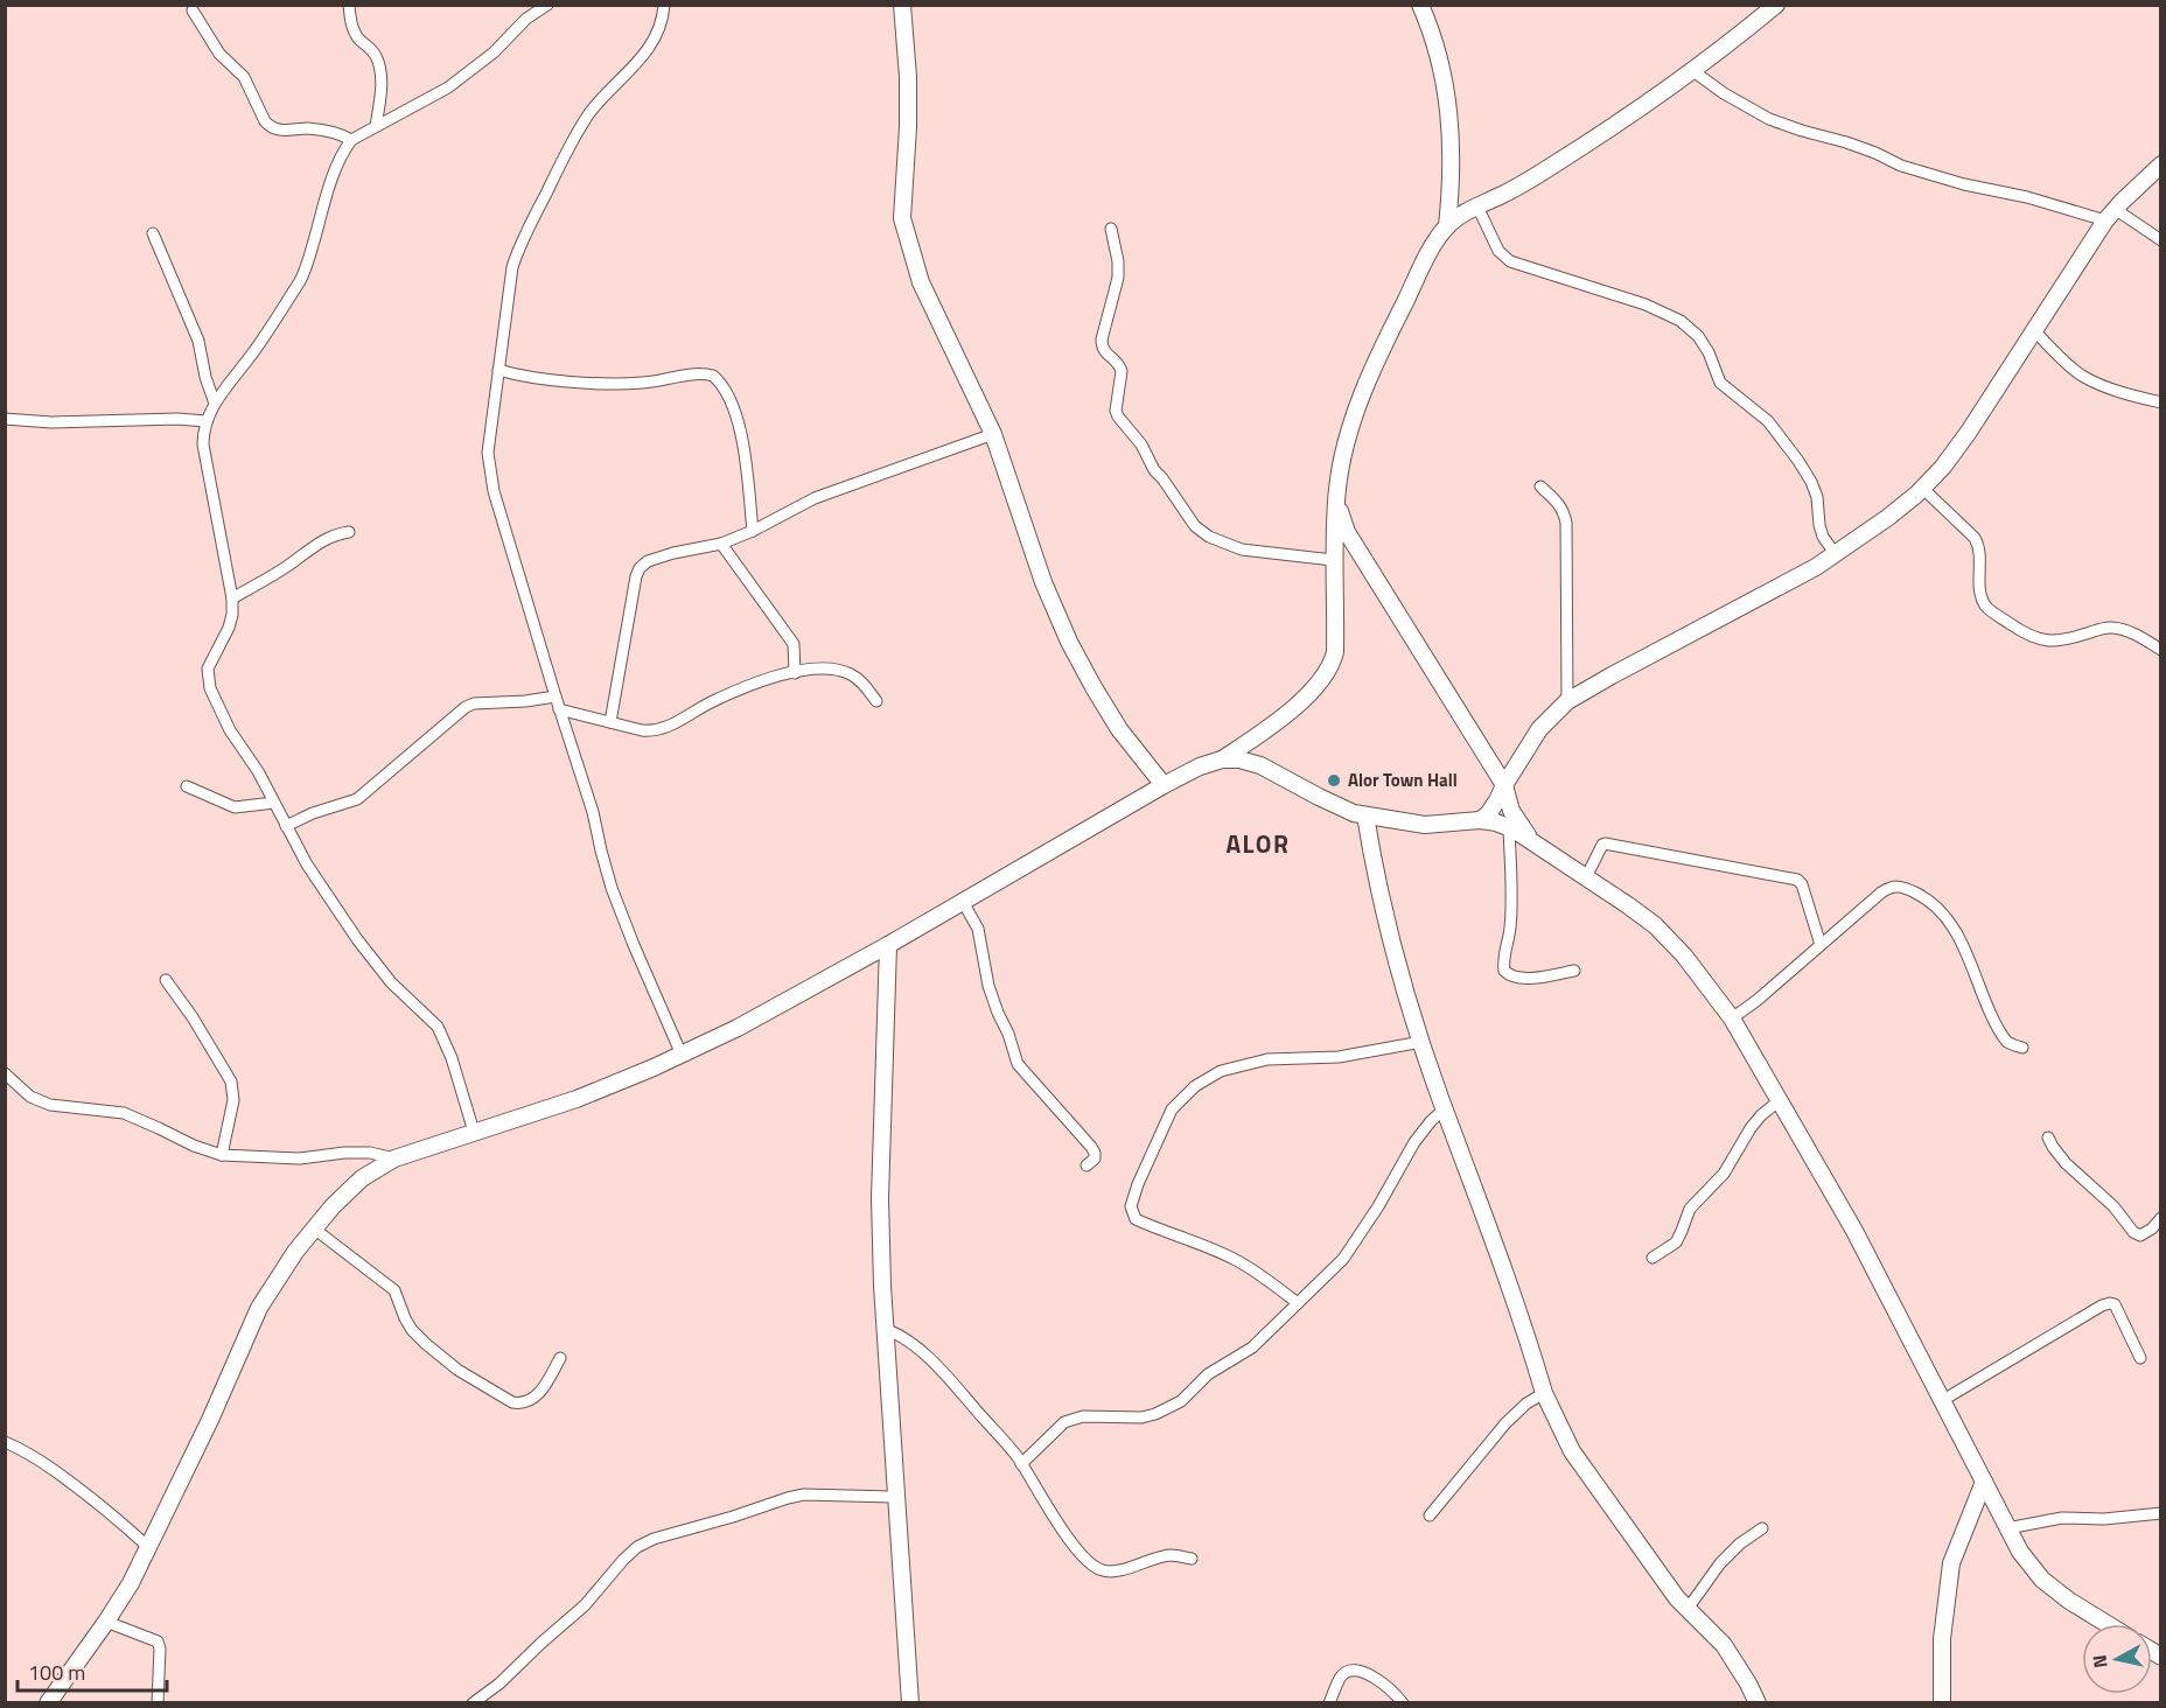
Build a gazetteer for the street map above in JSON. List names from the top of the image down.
{
  "districts": ["ALOR"],
  "places": ["Alor Town Hall"],
  "scale_bar": "100 m",
  "north": "left"
}
